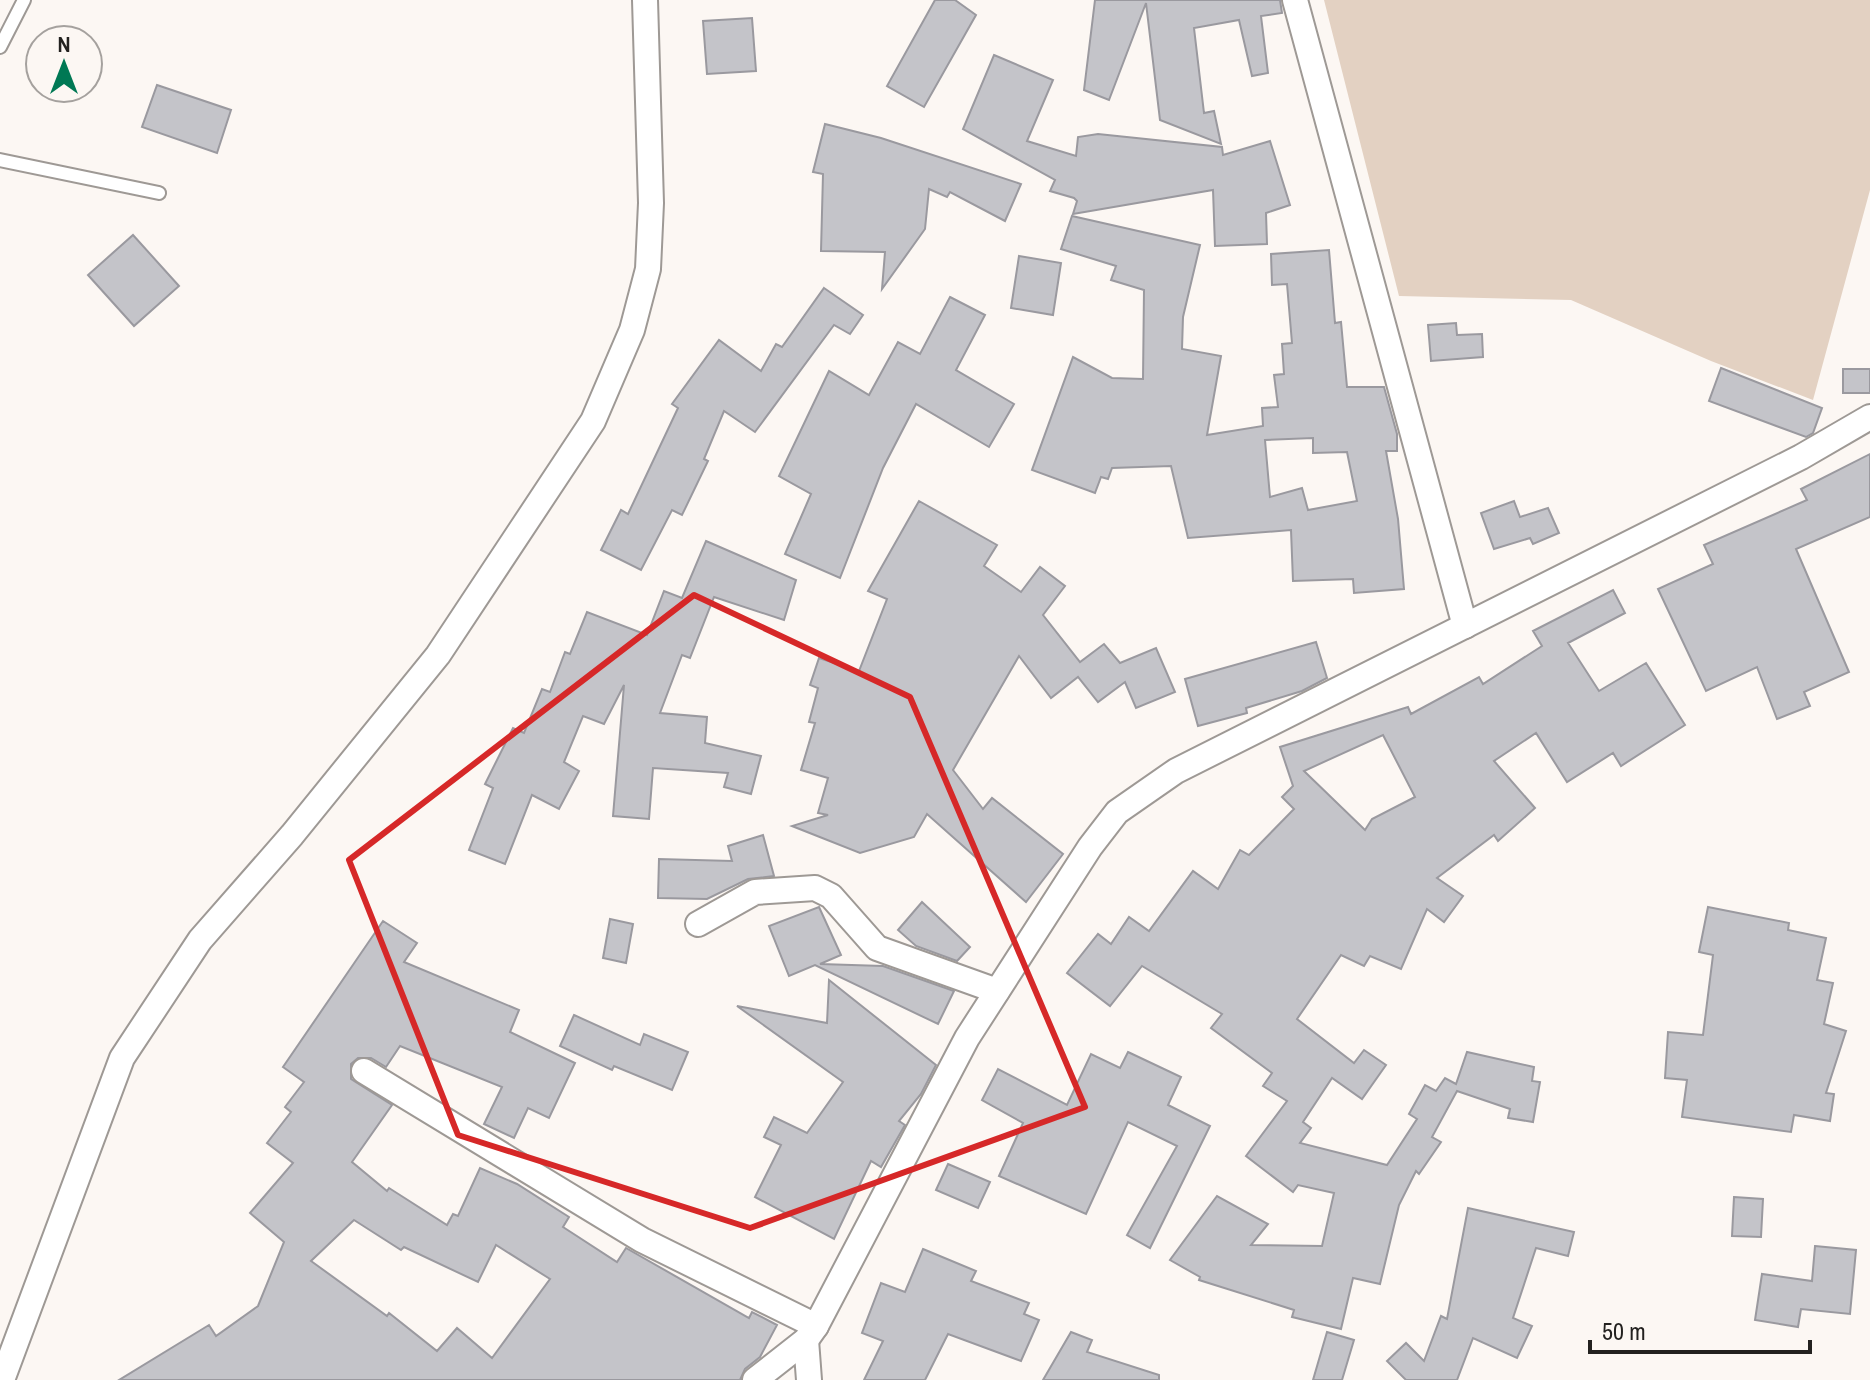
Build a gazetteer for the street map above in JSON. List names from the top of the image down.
{
  "scale_bar": "50 m",
  "north": "top"
}
